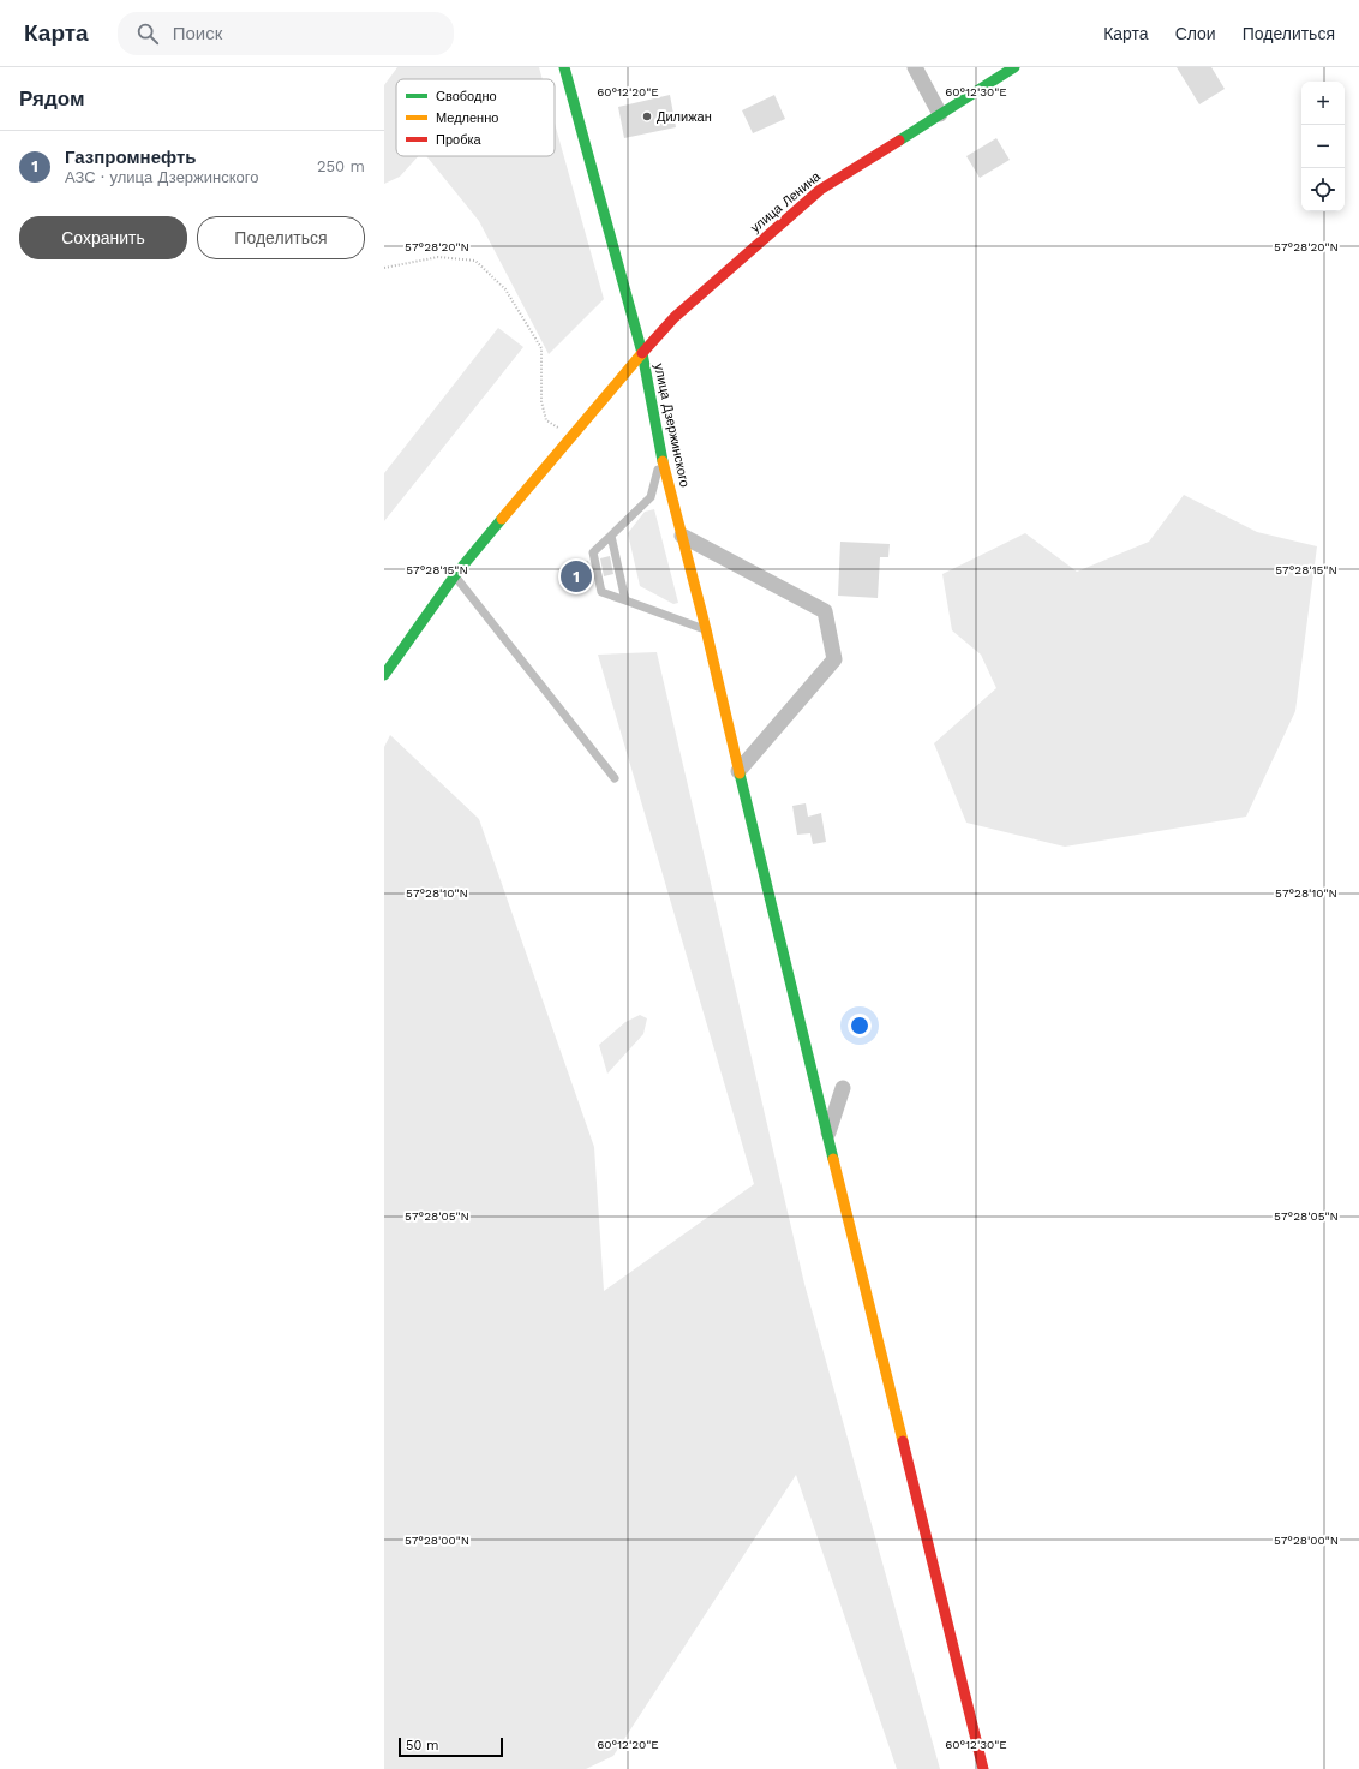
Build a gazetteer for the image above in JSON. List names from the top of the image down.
{
  "streets": {
    "main road": ["улица Ленина", "улица Дзержинского"]
  },
  "crossings": [
    ["улица Ленина", "улица Дзержинского"]
  ],
  "places": ["Дилижан"],
  "legend": ["Свободно", "Медленно", "Пробка"],
  "scale_bar": "50 m",
  "page": {
    "header": "Карта",
    "search": "Поиск",
    "nav": ["Карта", "Слои", "Поделиться"],
    "heading": "Рядом",
    "map_buttons": ["+", "−"],
    "list": [
      {
        "mark": "1",
        "name": "Газпромнефть",
        "note": "АЗС · улица Дзержинского",
        "value": "250 m"
      }
    ],
    "buttons": ["Сохранить", "Поделиться"],
    "pins": "1",
    "scale": "50 m"
  },
  "coordinates": [
    "60°12'20\"E",
    "60°12'30\"E",
    "57°28'20\"N",
    "57°28'15\"N",
    "57°28'10\"N",
    "57°28'05\"N",
    "57°28'00\"N"
  ]
}
